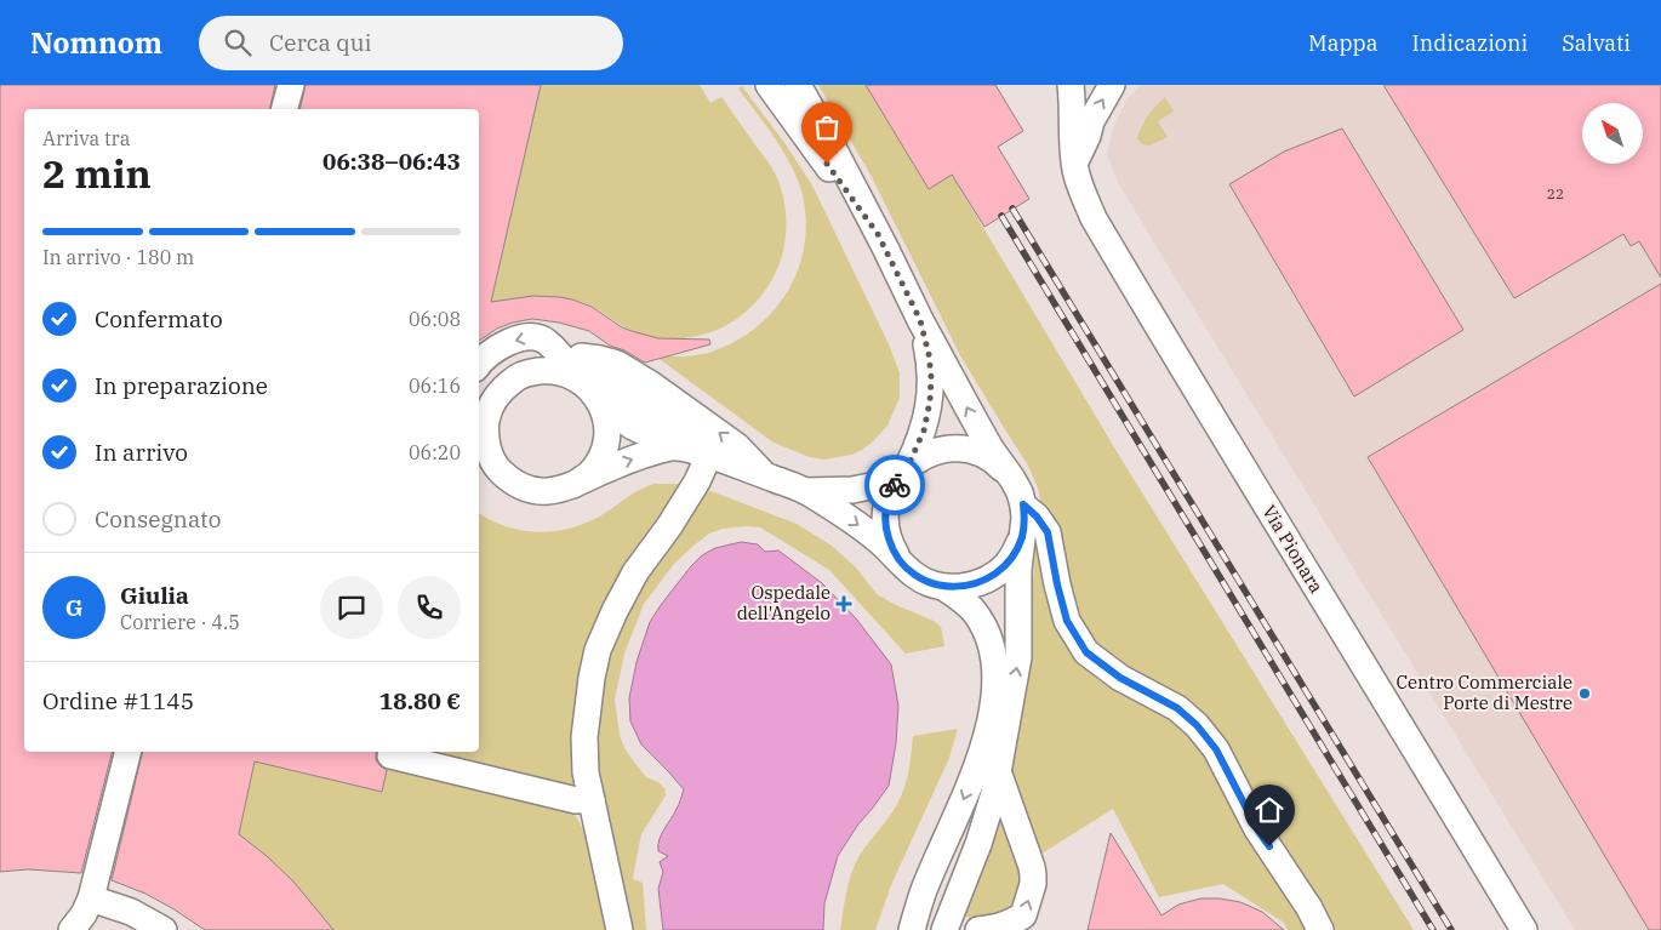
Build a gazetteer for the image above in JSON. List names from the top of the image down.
{
  "streets": {
    "street": ["Via Pionara"]
  },
  "places": {
    "health": ["Ospedale dell'Angelo"],
    "other": ["Centro Commerciale Porte di Mestre"]
  },
  "house_numbers": ["22"],
  "north": "top left",
  "page": {
    "header": "Nomnom",
    "search": "Cerca qui",
    "nav": ["Mappa", "Indicazioni", "Salvati"],
    "heading": ["2 min", "Arriva tra", "06:38–06:43"],
    "panel": [
      "Giulia",
      "Corriere · 4.5",
      "Ordine #1145",
      "18.80 €"
    ],
    "bar": "In arrivo · 180 m",
    "list": [
      ["Confermato", "06:08"],
      ["In preparazione", "06:16"],
      ["In arrivo", "06:20"],
      "Consegnato"
    ],
    "round": "G"
  }
}
